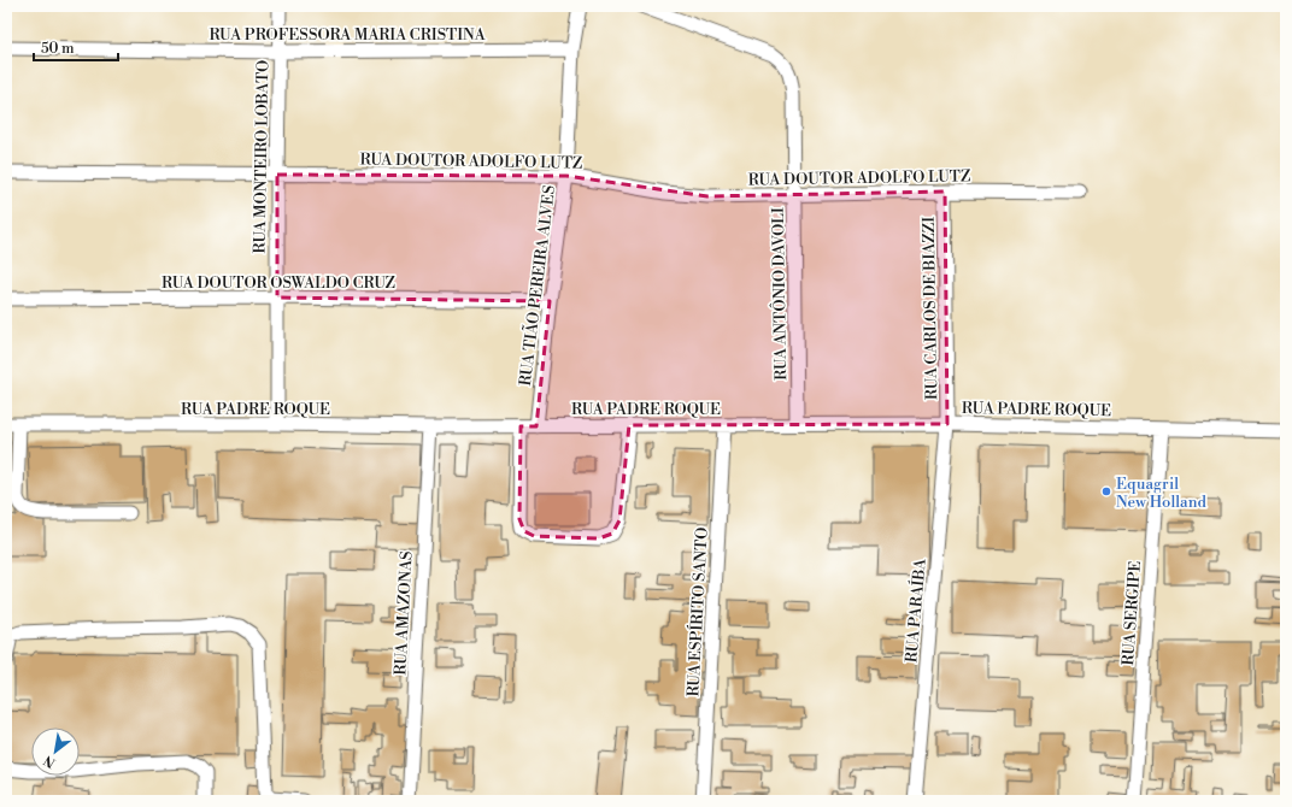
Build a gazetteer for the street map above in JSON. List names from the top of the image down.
{
  "streets": {
    "street": [
      "RUA PROFESSORA MARIA CRISTINA",
      "RUA MONTEIRO LOBATO",
      "RUA DOUTOR ADOLFO LUTZ",
      "RUA DOUTOR OSWALDO CRUZ",
      "RUA TIÃO PEREIRA ALVES",
      "RUA ANTÔNIO DAVOLI",
      "RUA CARLOS DE BIAZZI",
      "RUA PADRE ROQUE",
      "RUA PARAÍBA",
      "RUA ESPÍRITO SANTO",
      "RUA AMAZONAS",
      "RUA SERGIPE"
    ]
  },
  "crossings": [
    ["RUA PROFESSORA MARIA CRISTINA", "RUA MONTEIRO LOBATO"],
    ["RUA PROFESSORA MARIA CRISTINA", "RUA TIÃO PEREIRA ALVES"],
    ["RUA MONTEIRO LOBATO", "RUA DOUTOR ADOLFO LUTZ"],
    ["RUA MONTEIRO LOBATO", "RUA DOUTOR OSWALDO CRUZ"],
    ["RUA MONTEIRO LOBATO", "RUA PADRE ROQUE"],
    ["RUA DOUTOR ADOLFO LUTZ", "RUA TIÃO PEREIRA ALVES"],
    ["RUA DOUTOR ADOLFO LUTZ", "RUA ANTÔNIO DAVOLI"],
    ["RUA DOUTOR ADOLFO LUTZ", "RUA CARLOS DE BIAZZI"],
    ["RUA DOUTOR OSWALDO CRUZ", "RUA TIÃO PEREIRA ALVES"],
    ["RUA TIÃO PEREIRA ALVES", "RUA PADRE ROQUE"],
    ["RUA ANTÔNIO DAVOLI", "RUA PADRE ROQUE"],
    ["RUA CARLOS DE BIAZZI", "RUA PADRE ROQUE"],
    ["RUA CARLOS DE BIAZZI", "RUA PARAÍBA"],
    ["RUA PADRE ROQUE", "RUA PARAÍBA"],
    ["RUA PADRE ROQUE", "RUA ESPÍRITO SANTO"],
    ["RUA PADRE ROQUE", "RUA AMAZONAS"],
    ["RUA PADRE ROQUE", "RUA SERGIPE"]
  ],
  "places": ["Equagril New Holland"],
  "scale_bar": "50 m",
  "north": "bottom left"
}
